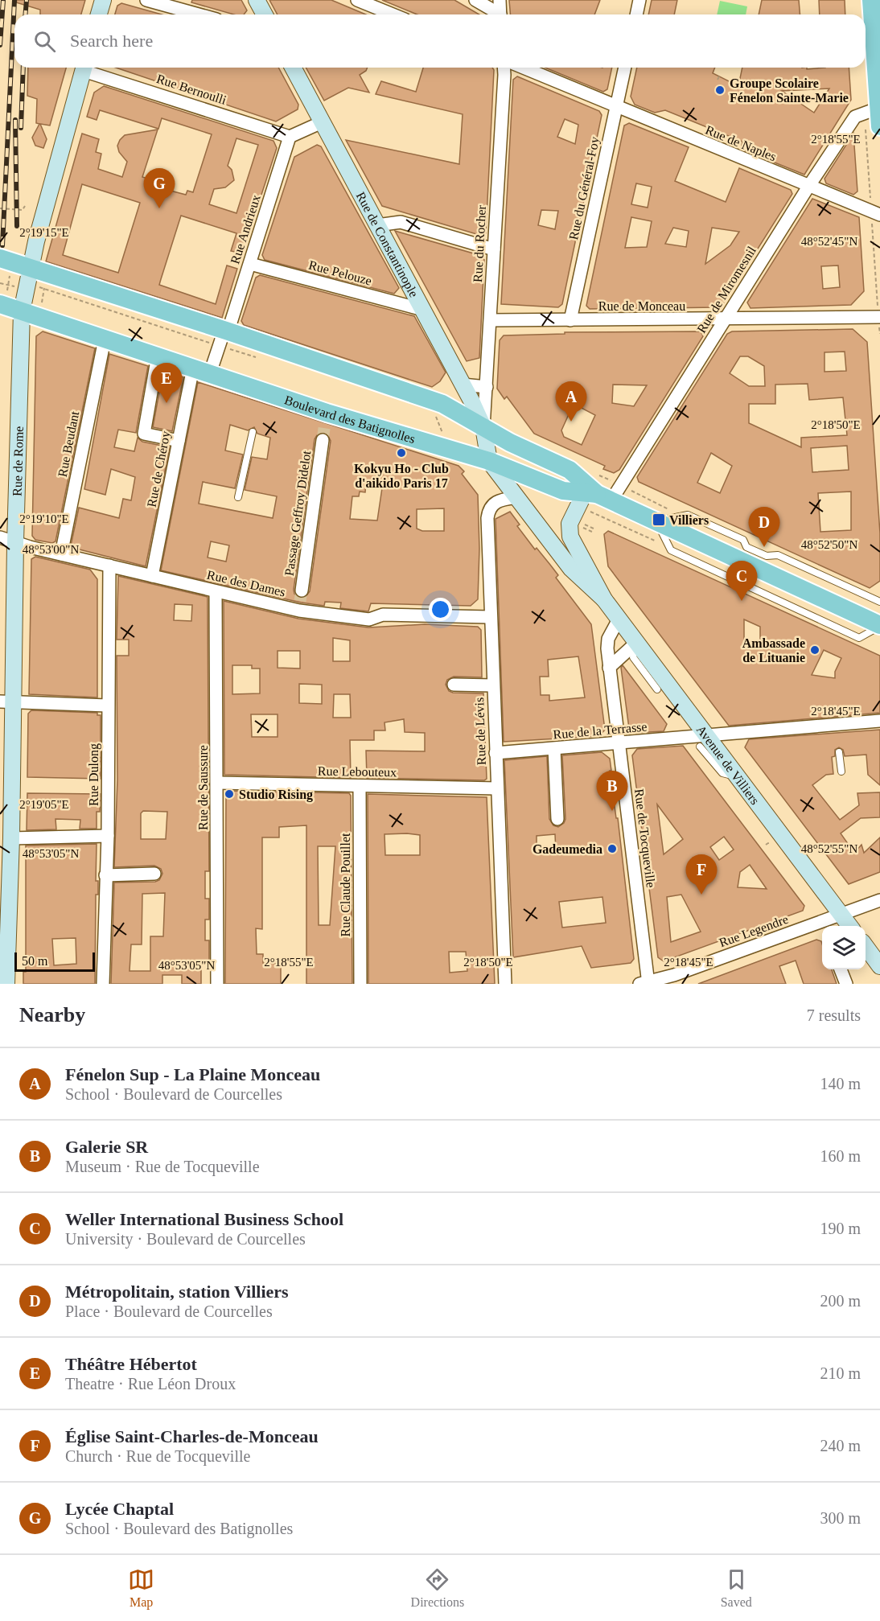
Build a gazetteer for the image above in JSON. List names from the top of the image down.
{
  "streets": {
    "main road": [
      "Rue de Constantinople",
      "Boulevard des Batignolles",
      "Rue de Rome",
      "Avenue de Villiers"
    ],
    "street": [
      "Rue Bernoulli",
      "Rue de Naples",
      "Rue du Général-Foy",
      "Rue Andrieux",
      "Rue du Rocher",
      "Rue Pelouze",
      "Rue de Miromesnil",
      "Rue de Monceau",
      "Rue Beudant",
      "Rue de Chéroy",
      "Passage Geffroy Didelot",
      "Rue des Dames",
      "Rue de la Terrasse",
      "Rue de Lévis",
      "Rue Lebouteux",
      "Rue Dulong",
      "Rue de Saussure",
      "Rue de Tocqueville",
      "Rue Claude Pouillet",
      "Rue Legendre"
    ]
  },
  "crossings": [
    ["Rue Bernoulli", "Rue Andrieux"],
    ["Rue de Naples", "Rue du Général-Foy"],
    ["Rue de Naples", "Rue de Miromesnil"],
    ["Rue du Général-Foy", "Rue de Monceau"],
    ["Rue Andrieux", "Rue Pelouze"],
    ["Rue du Rocher", "Rue de Constantinople"],
    ["Rue du Rocher", "Rue de Monceau"],
    ["Rue de Constantinople", "Rue Pelouze"],
    ["Rue de Constantinople", "Boulevard des Batignolles"],
    ["Rue de Constantinople", "Avenue de Villiers"],
    ["Rue de Miromesnil", "Rue de Monceau"],
    ["Rue de Miromesnil", "Boulevard des Batignolles"],
    ["Boulevard des Batignolles", "Rue Beudant"],
    ["Boulevard des Batignolles", "Rue de Rome"],
    ["Boulevard des Batignolles", "Rue de Chéroy"],
    ["Boulevard des Batignolles", "Avenue de Villiers"],
    ["Rue Beudant", "Rue des Dames"],
    ["Rue de Rome", "Rue des Dames"],
    ["Rue de Chéroy", "Rue des Dames"],
    ["Rue des Dames", "Rue de Lévis"],
    ["Rue des Dames", "Rue Dulong"],
    ["Rue des Dames", "Rue de Saussure"],
    ["Rue de la Terrasse", "Rue de Lévis"],
    ["Rue de la Terrasse", "Avenue de Villiers"],
    ["Rue de la Terrasse", "Rue de Tocqueville"],
    ["Rue de Lévis", "Avenue de Villiers"],
    ["Rue de Lévis", "Rue Lebouteux"],
    ["Avenue de Villiers", "Rue de Tocqueville"],
    ["Avenue de Villiers", "Rue Legendre"],
    ["Rue Lebouteux", "Rue de Saussure"],
    ["Rue Lebouteux", "Rue Claude Pouillet"],
    ["Rue de Tocqueville", "Rue Legendre"]
  ],
  "places": {
    "other": [
      "Groupe Scolaire Fénelon Sainte-Marie",
      "Kokyu Ho - Club d'aikido Paris 17",
      "Ambassade de Lituanie",
      "Studio Rising",
      "Gadeumedia"
    ],
    "transit": ["Villiers"]
  },
  "scale_bar": "50 m",
  "page": {
    "search": "Search here",
    "pins": [
      "G",
      "E",
      "A",
      "D",
      "C",
      "B",
      "F"
    ],
    "scale": "50 m",
    "heading": ["Nearby", "7 results"],
    "list": [
      {
        "mark": "A",
        "name": "Fénelon Sup - La Plaine Monceau",
        "note": "School · Boulevard de Courcelles",
        "value": "140 m"
      },
      {
        "mark": "B",
        "name": "Galerie SR",
        "note": "Museum · Rue de Tocqueville",
        "value": "160 m"
      },
      {
        "mark": "C",
        "name": "Weller International Business School",
        "note": "University · Boulevard de Courcelles",
        "value": "190 m"
      },
      {
        "mark": "D",
        "name": "Métropolitain, station Villiers",
        "note": "Place · Boulevard de Courcelles",
        "value": "200 m"
      },
      {
        "mark": "E",
        "name": "Théâtre Hébertot",
        "note": "Theatre · Rue Léon Droux",
        "value": "210 m"
      },
      {
        "mark": "F",
        "name": "Église Saint-Charles-de-Monceau",
        "note": "Church · Rue de Tocqueville",
        "value": "240 m"
      },
      {
        "mark": "G",
        "name": "Lycée Chaptal",
        "note": "School · Boulevard des Batignolles",
        "value": "300 m"
      }
    ],
    "nav": ["Map", "Directions", "Saved"]
  },
  "coordinates": [
    "2°18'55\"E",
    "2°19'15\"E",
    "48°52'45\"N",
    "2°18'50\"E",
    "2°19'10\"E",
    "48°52'50\"N",
    "48°53'00\"N",
    "2°18'45\"E",
    "2°19'05\"E",
    "48°52'55\"N",
    "48°53'05\"N"
  ]
}
